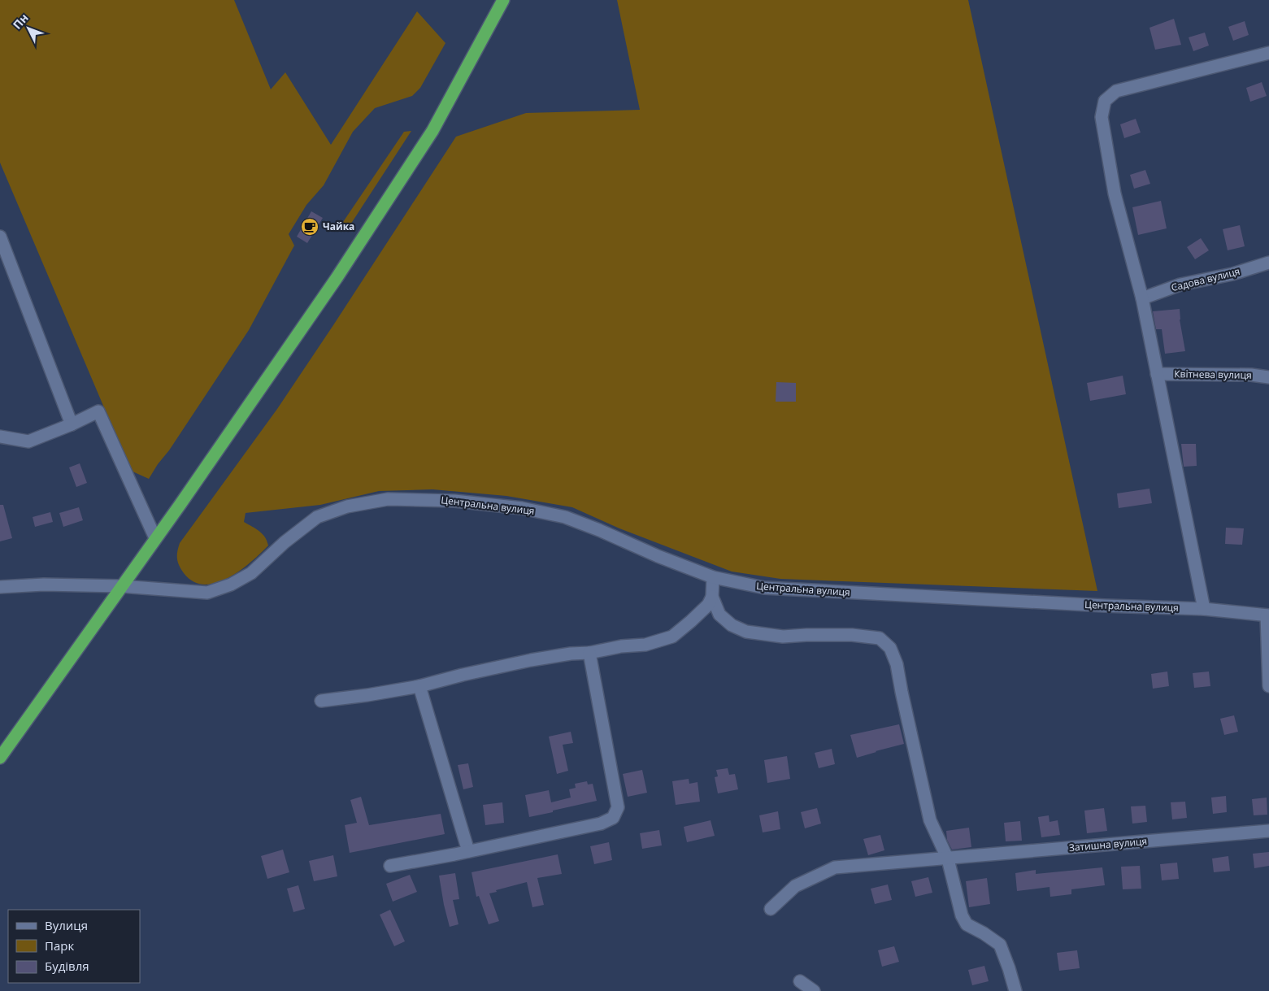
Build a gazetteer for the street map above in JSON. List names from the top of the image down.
{
  "streets": {
    "street": [
      "Садова вулиця",
      "Квітнева вулиця",
      "Центральна вулиця",
      "Затишна вулиця"
    ]
  },
  "places": {
    "cafe": ["Чайка"]
  },
  "legend": ["Вулиця", "Парк", "Будівля"],
  "north": "top left"
}
